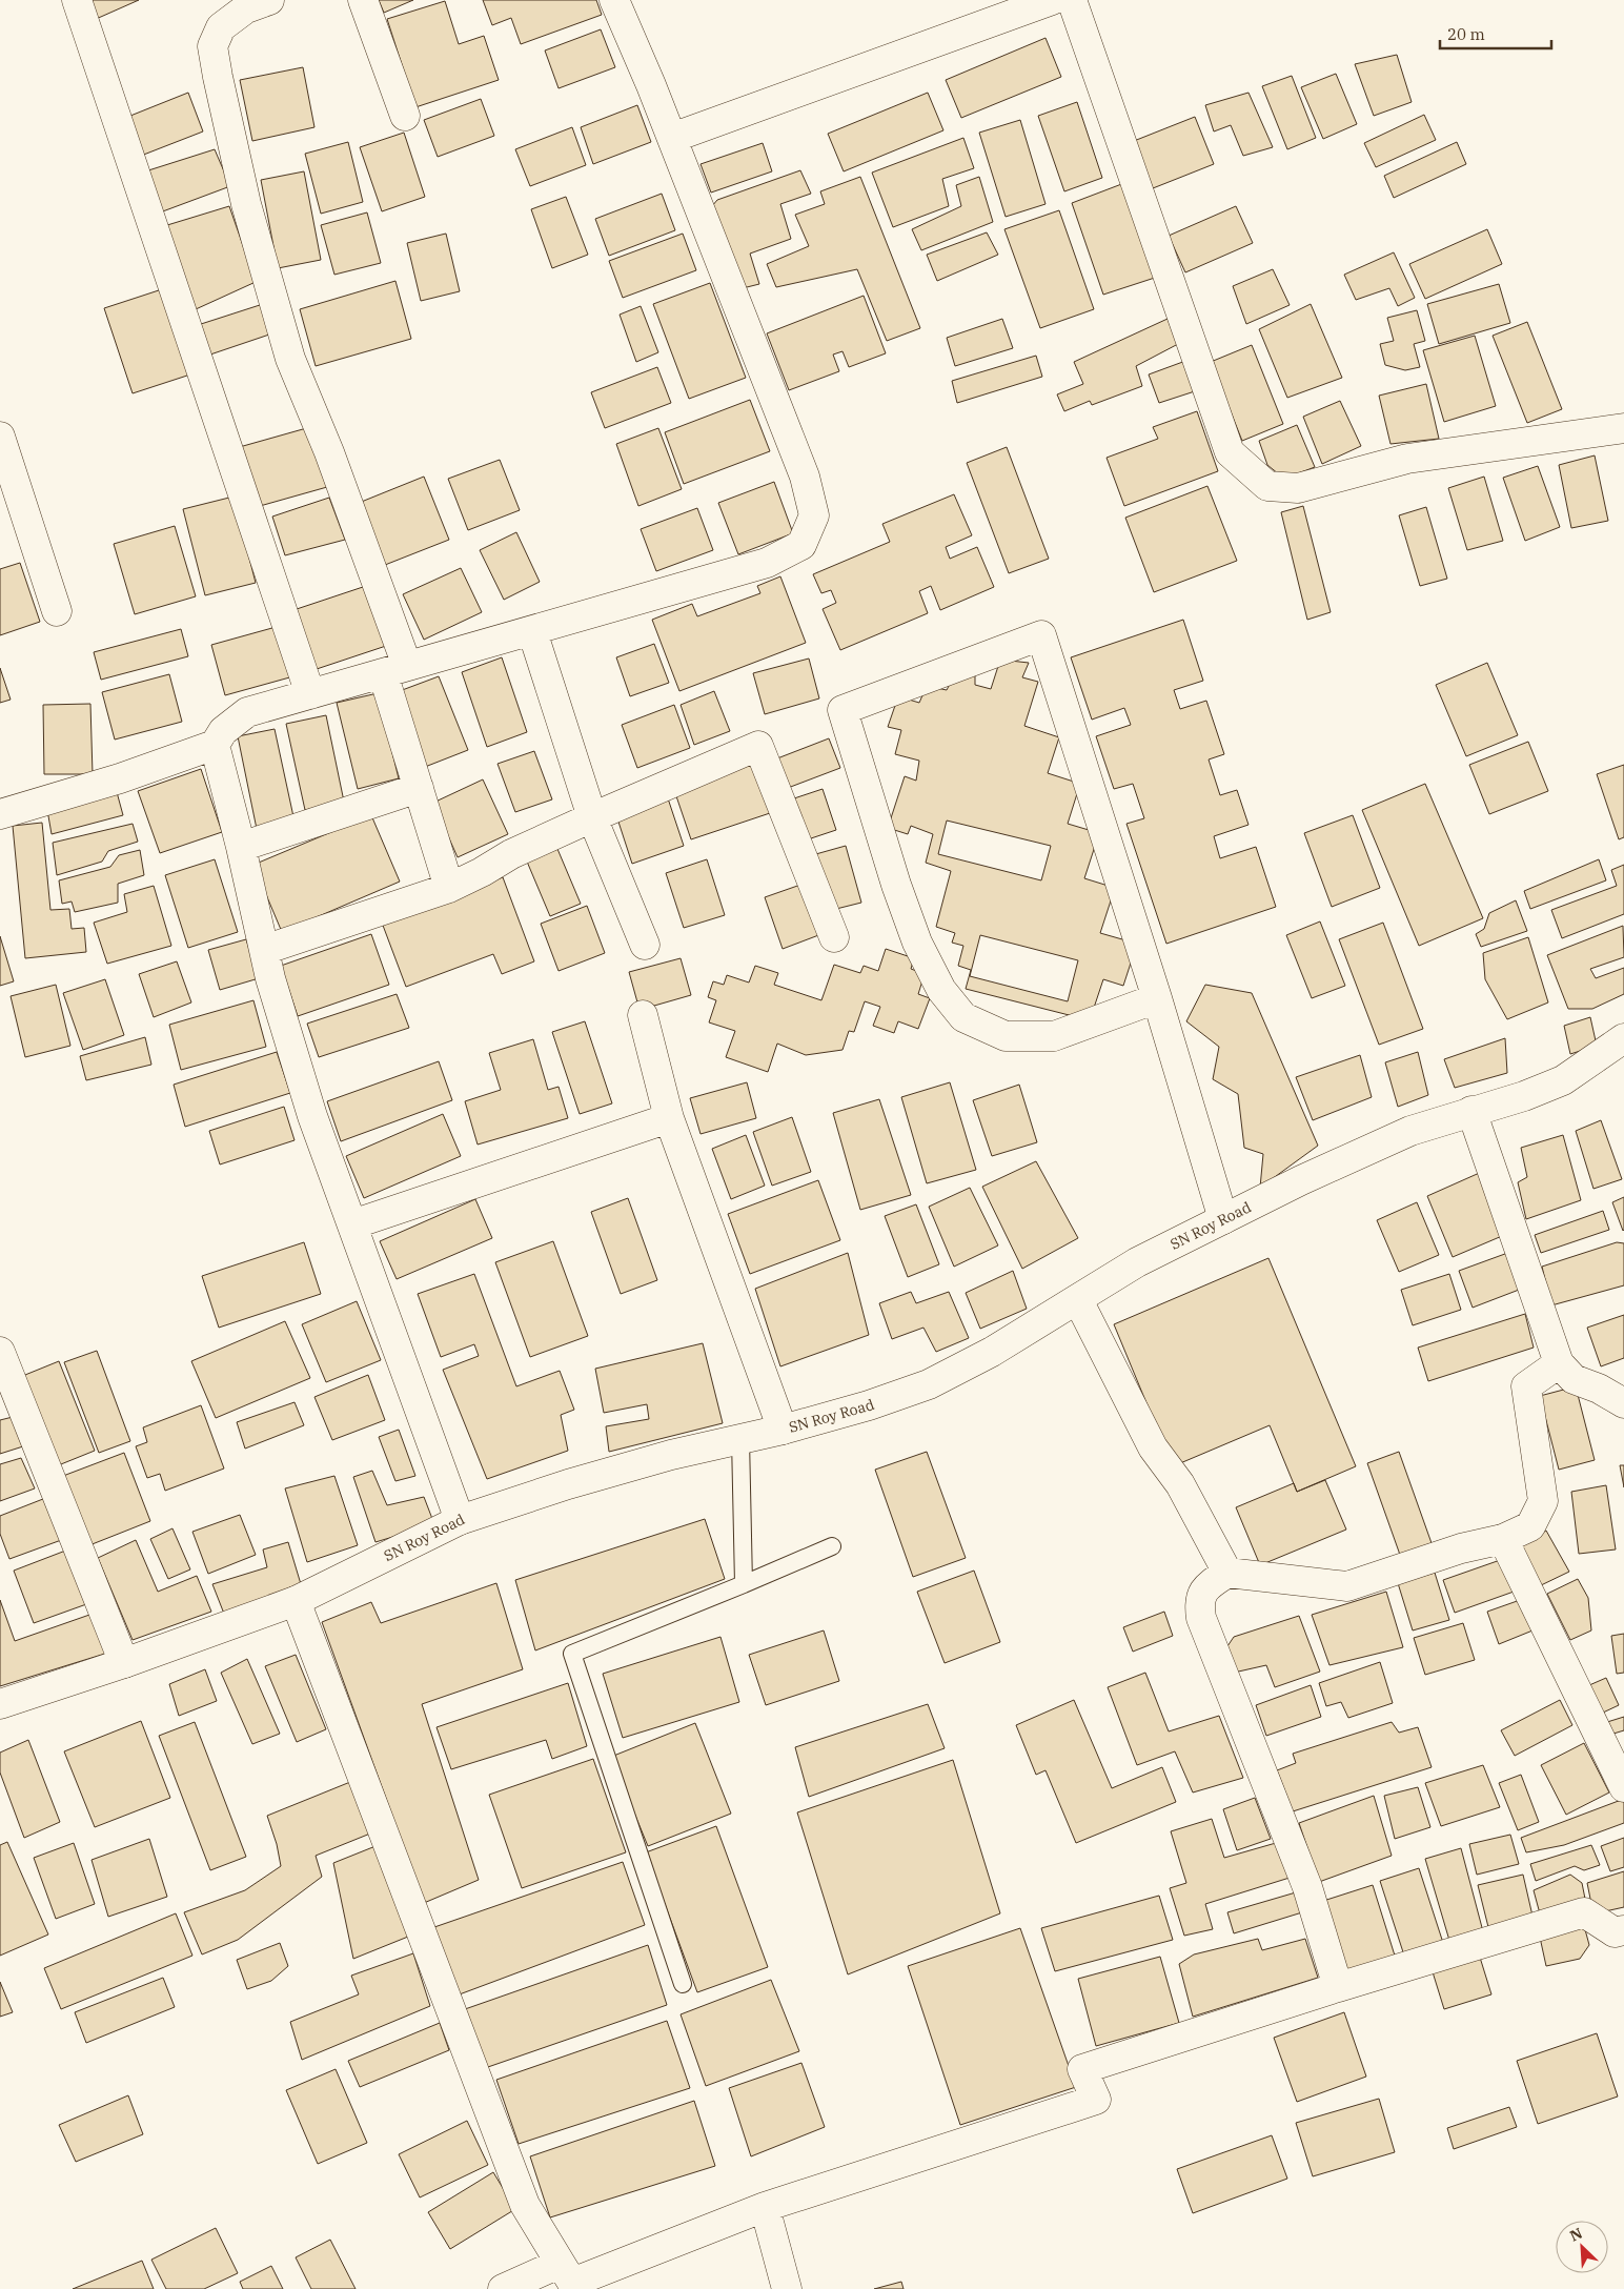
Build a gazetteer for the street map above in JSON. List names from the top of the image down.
{
  "streets": {
    "street": ["SN Roy Road"]
  },
  "scale_bar": "20 m",
  "north": "top left"
}
